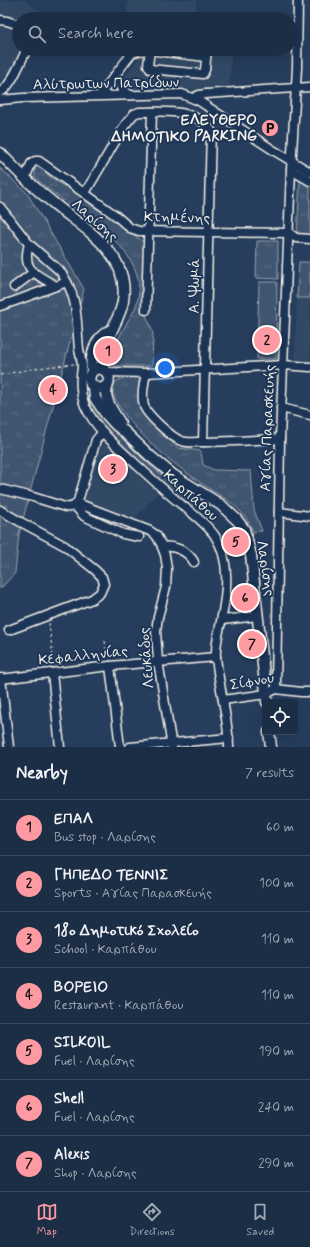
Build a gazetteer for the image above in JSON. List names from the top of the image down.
{
  "streets": {
    "main road": ["Λαρίσης"],
    "street": [
      "Αλύτρωτων Πατρίδων",
      "Κτημένης",
      "Α. Ψωμά",
      "Αγίας Παρασκευής",
      "Καρπάθου",
      "Κεφαλληνίας",
      "Λευκάδος",
      "Σίφνου"
    ]
  },
  "crossings": [
    ["Αλύτρωτων Πατρίδων", "Αγίας Παρασκευής"],
    ["Κτημένης", "Λαρίσης"],
    ["Κτημένης", "Α. Ψωμά"],
    ["Κτημένης", "Αγίας Παρασκευής"],
    ["Λαρίσης", "Καρπάθου"],
    ["Λαρίσης", "Σίφνου"],
    ["Αγίας Παρασκευής", "Σίφνου"],
    ["Καρπάθου", "Κεφαλληνίας"],
    ["Καρπάθου", "Σίφνου"],
    ["Κεφαλληνίας", "Λευκάδος"]
  ],
  "places": {
    "parking": ["ΕΛΕΥΘΕΡΟ ΔΗΜΟΤΙΚΟ PARKING"]
  },
  "page": {
    "search": "Search here",
    "pins": [
      "2",
      "1",
      "4",
      "3",
      "5",
      "6",
      "7"
    ],
    "heading": ["Nearby", "7 results"],
    "list": [
      {
        "mark": "1",
        "name": "ΕΠΑΛ",
        "note": "Bus stop · Λαρίσης",
        "value": "60 m"
      },
      {
        "mark": "2",
        "name": "ΓΗΠΕΔΟ ΤΕΝΝΙΣ",
        "note": "Sports · Αγίας Παρασκευής",
        "value": "100 m"
      },
      {
        "mark": "3",
        "name": "18ο Δημοτικό Σχολείο",
        "note": "School · Καρπάθου",
        "value": "110 m"
      },
      {
        "mark": "4",
        "name": "ΒΟΡΕΙΟ",
        "note": "Restaurant · Καρπάθου",
        "value": "110 m"
      },
      {
        "mark": "5",
        "name": "SILKOIL",
        "note": "Fuel · Λαρίσης",
        "value": "190 m"
      },
      {
        "mark": "6",
        "name": "Shell",
        "note": "Fuel · Λαρίσης",
        "value": "240 m"
      },
      {
        "mark": "7",
        "name": "Alexis",
        "note": "Shop · Λαρίσης",
        "value": "290 m"
      }
    ],
    "nav": ["Map", "Directions", "Saved"]
  }
}
